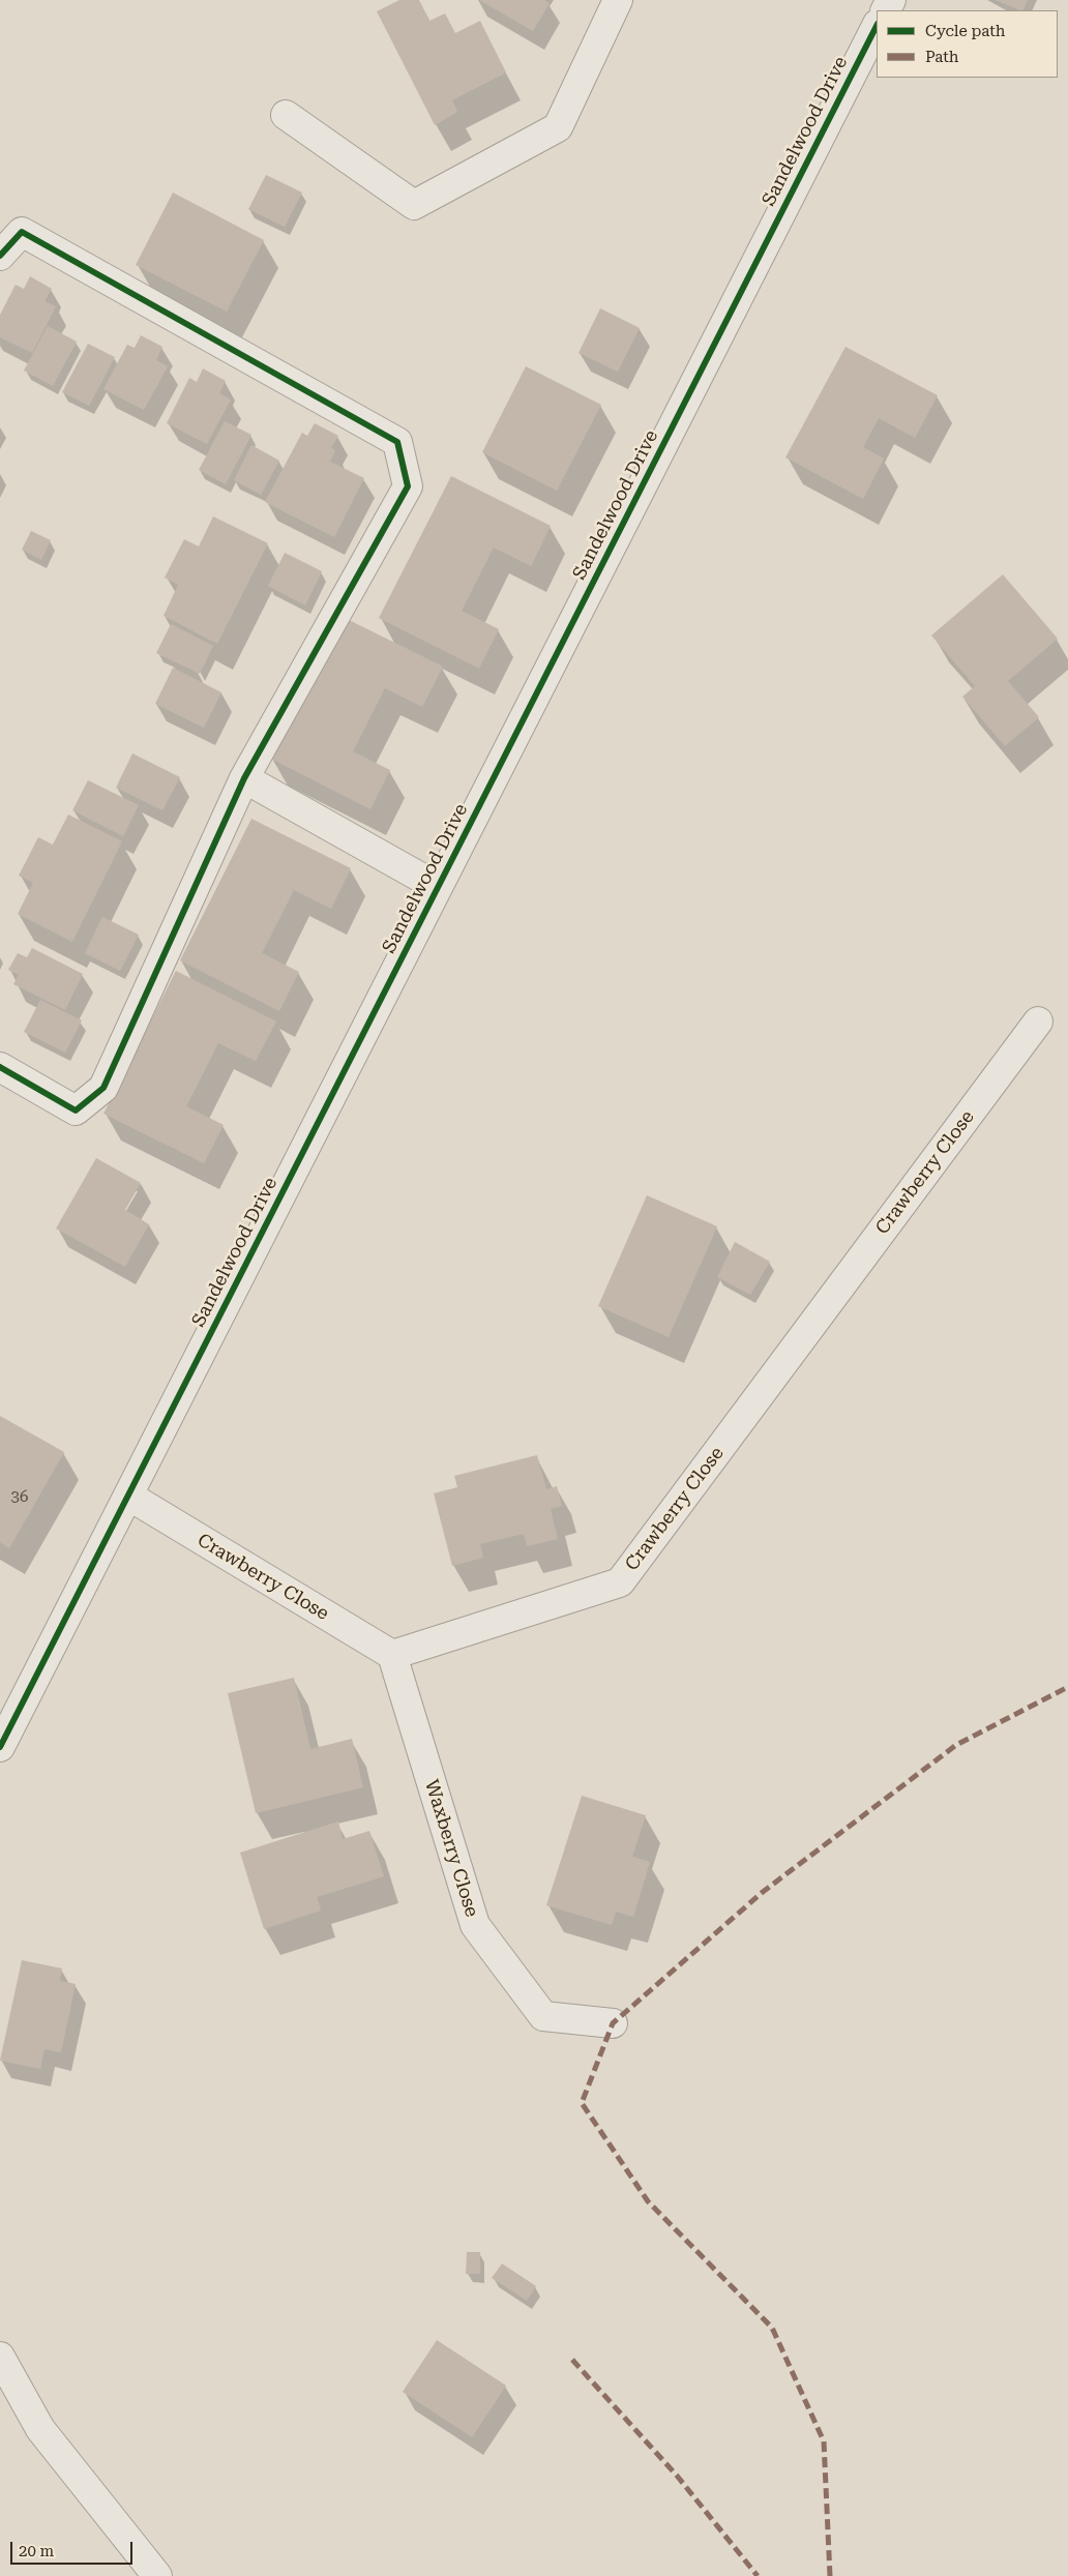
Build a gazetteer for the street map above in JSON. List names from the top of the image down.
{
  "streets": {
    "street": ["Sandelwood Drive", "Crawberry Close", "Waxberry Close"]
  },
  "crossings": [
    ["Sandelwood Drive", "Crawberry Close"],
    ["Crawberry Close", "Waxberry Close"]
  ],
  "house_numbers": ["36"],
  "legend": ["Cycle path", "Path"],
  "scale_bar": "20 m"
}
